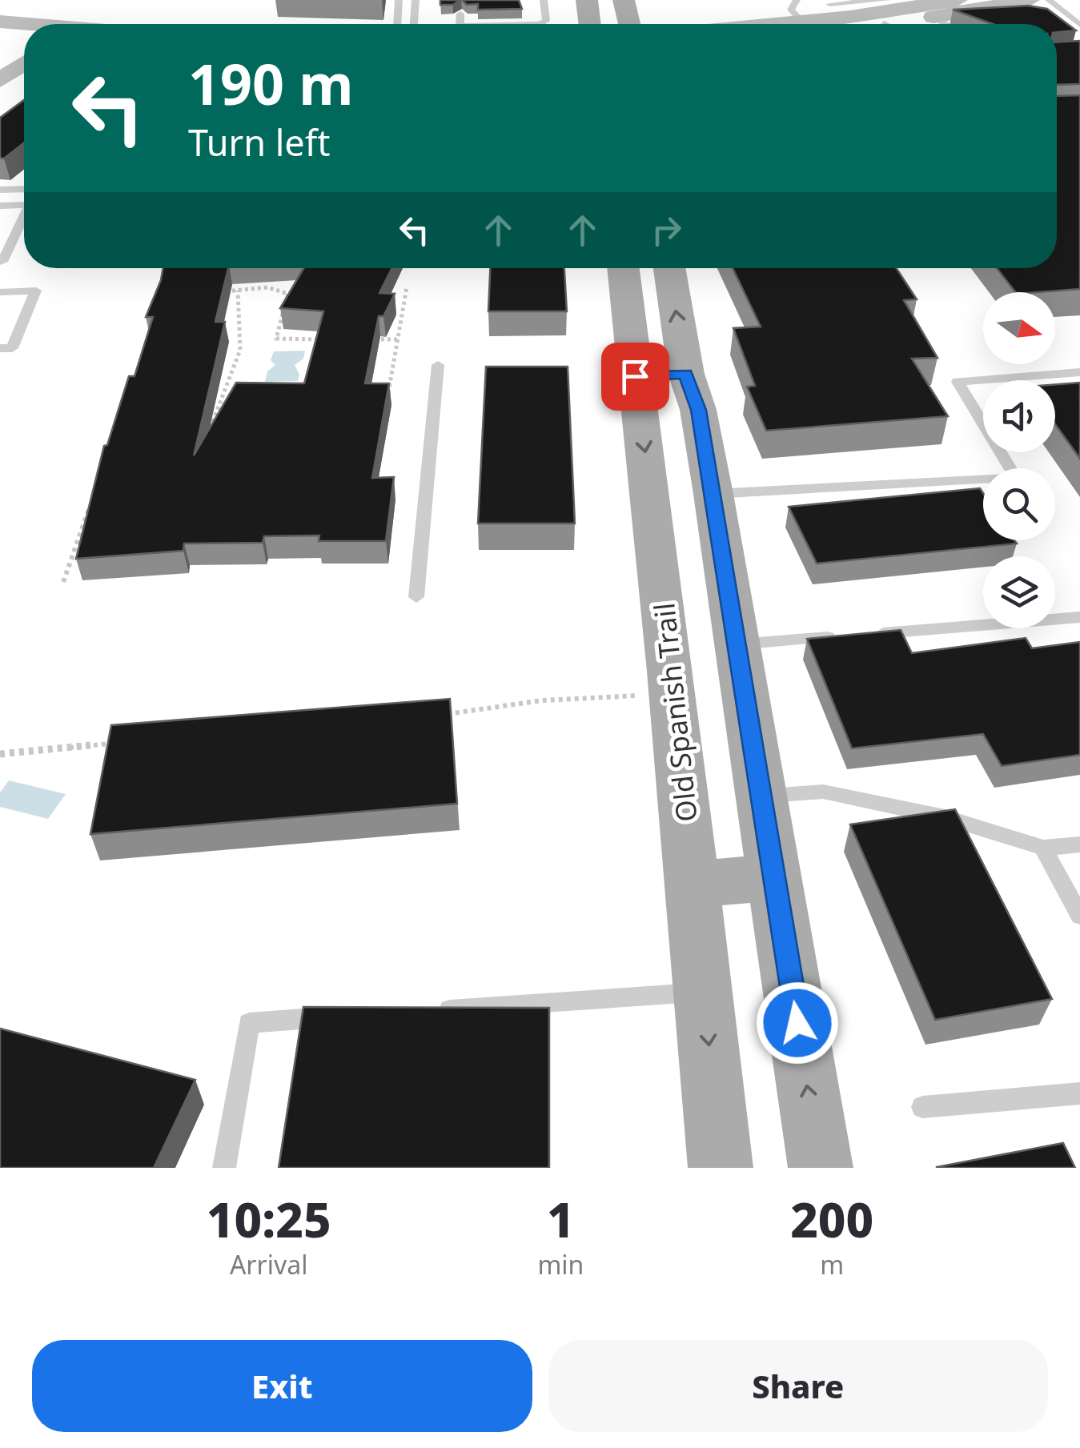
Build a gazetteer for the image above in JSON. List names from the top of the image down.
{
  "streets": {
    "main road": ["Old Spanish Trail"]
  },
  "north": "right",
  "page": {
    "turn": ["190 m", "Turn left"],
    "eta": [
      "10:25",
      "Arrival",
      "1",
      "min",
      "200",
      "m"
    ],
    "buttons": ["Exit", "Share"]
  }
}
